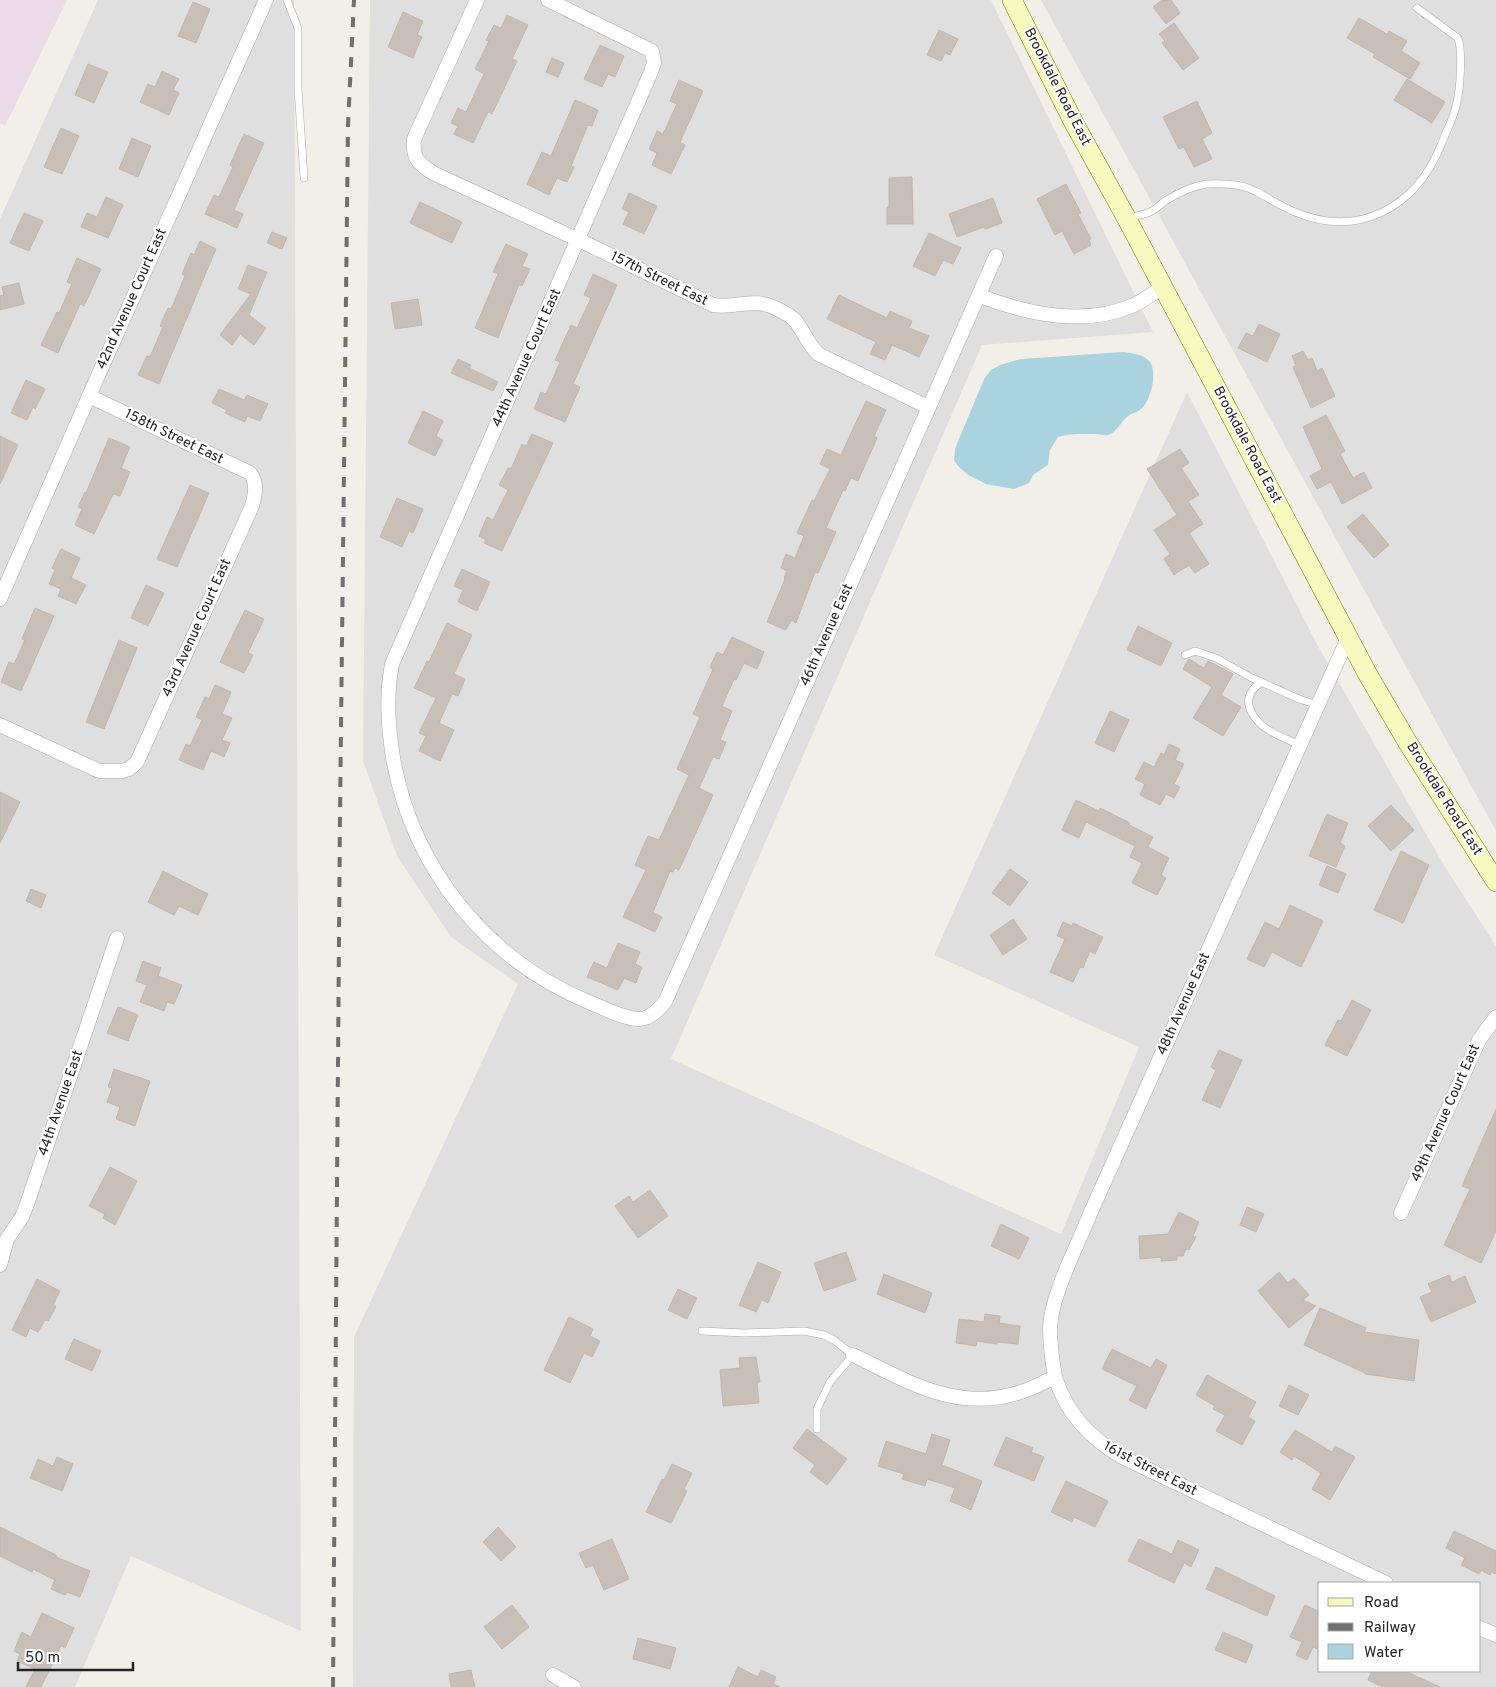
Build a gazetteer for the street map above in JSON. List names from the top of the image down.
{
  "streets": {
    "main road": ["Brookdale Road East"],
    "street": [
      "157th Street East",
      "42nd Avenue Court East",
      "44th Avenue Court East",
      "158th Street East",
      "43rd Avenue Court East",
      "46th Avenue East",
      "48th Avenue East",
      "44th Avenue East",
      "49th Avenue Court East",
      "161st Street East"
    ]
  },
  "crossings": [
    ["Brookdale Road East", "48th Avenue East"],
    ["157th Street East", "44th Avenue Court East"],
    ["157th Street East", "46th Avenue East"],
    ["42nd Avenue Court East", "158th Street East"],
    ["44th Avenue Court East", "46th Avenue East"],
    ["158th Street East", "43rd Avenue Court East"],
    ["48th Avenue East", "161st Street East"]
  ],
  "legend": ["Road", "Railway", "Water"],
  "scale_bar": "50 m"
}
